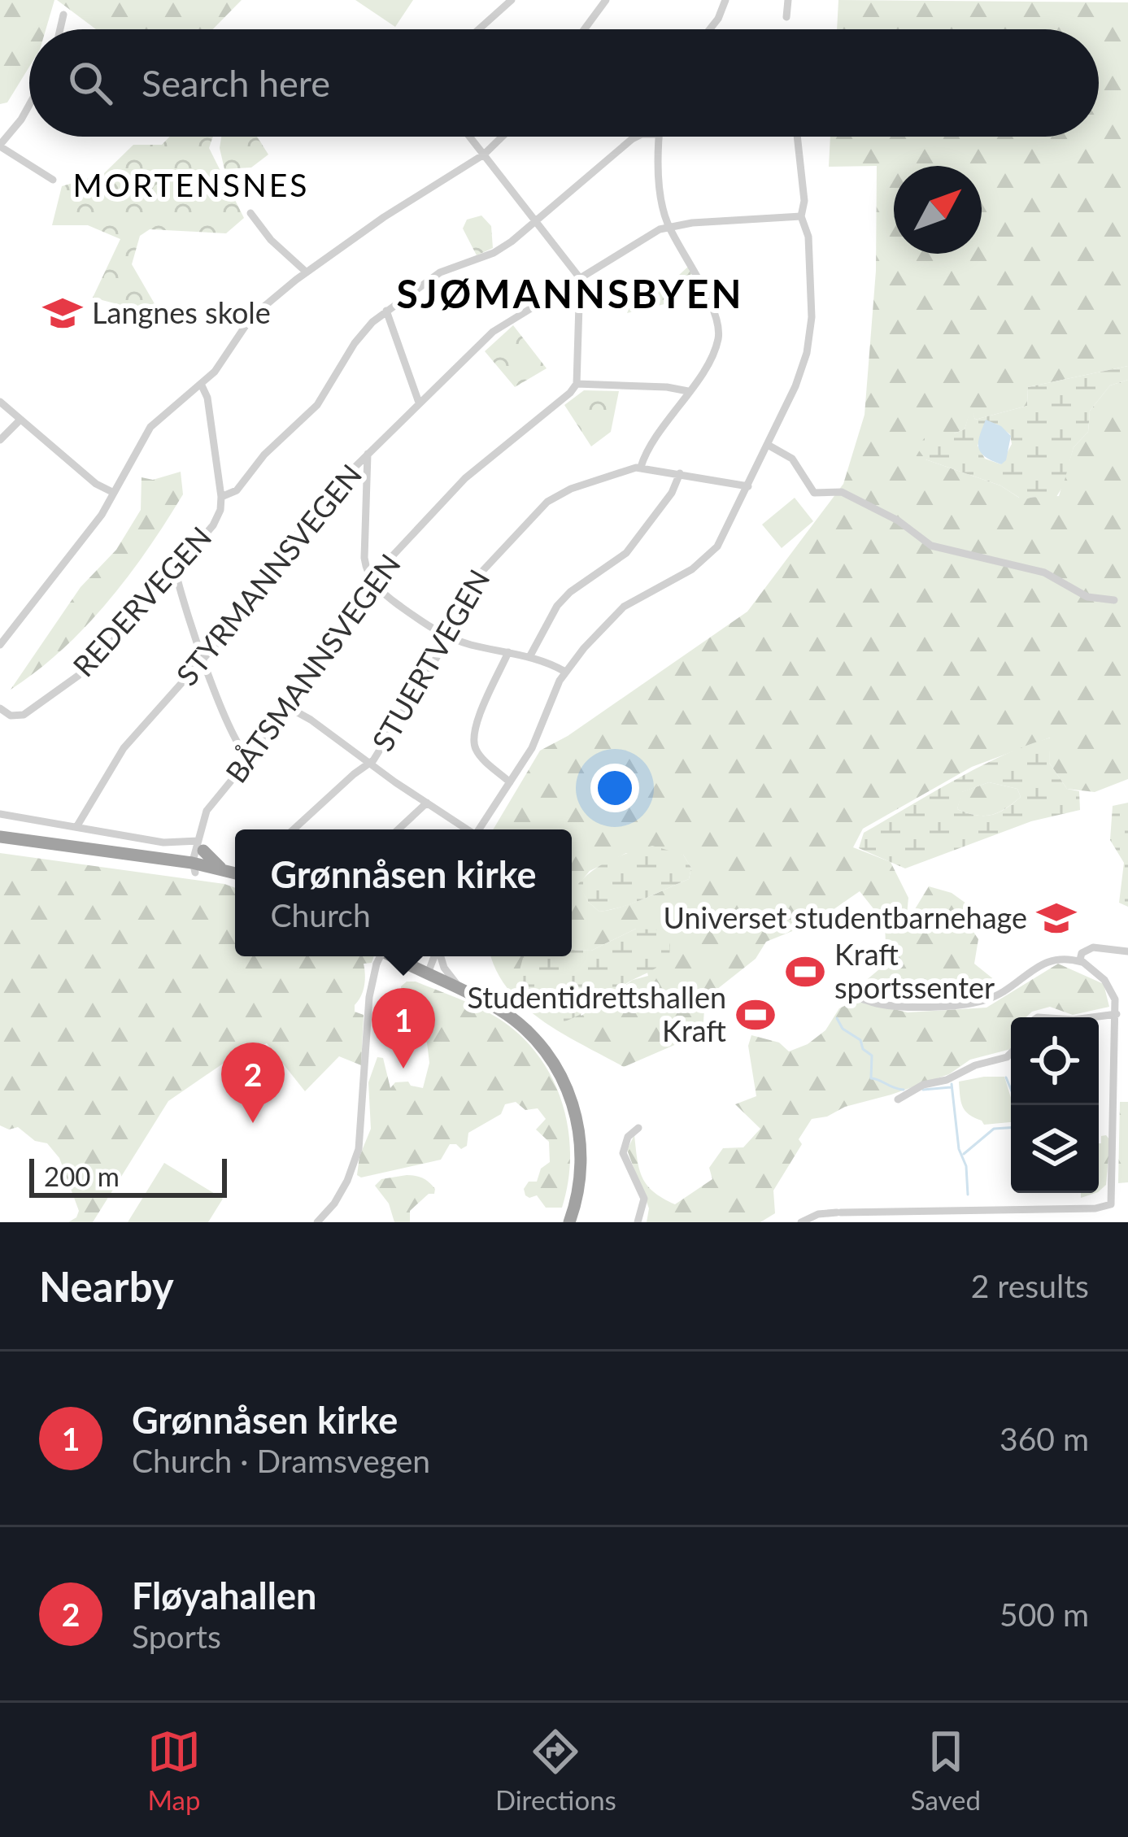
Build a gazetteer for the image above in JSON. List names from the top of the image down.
{
  "streets": {
    "street": [
      "STYRMANNSVEGEN",
      "REDERVEGEN",
      "STUERTVEGEN",
      "BÅTSMANNSVEGEN"
    ]
  },
  "districts": ["MORTENSNES", "SJØMANNSBYEN"],
  "places": {
    "school or university": ["Langnes skole", "Universet studentbarnehage"],
    "sports": ["Kraft sportssenter", "Studentidrettshallen Kraft"]
  },
  "scale_bar": "200 m",
  "north": "top right",
  "page": {
    "search": "Search here",
    "popup": ["Grønnåsen kirke", "Church"],
    "pins": ["1", "2"],
    "scale": "200 m",
    "heading": ["Nearby", "2 results"],
    "list": [
      {
        "mark": "1",
        "name": "Grønnåsen kirke",
        "note": "Church · Dramsvegen",
        "value": "360 m"
      },
      {
        "mark": "2",
        "name": "Fløyahallen",
        "note": "Sports",
        "value": "500 m"
      }
    ],
    "nav": ["Map", "Directions", "Saved"]
  }
}
